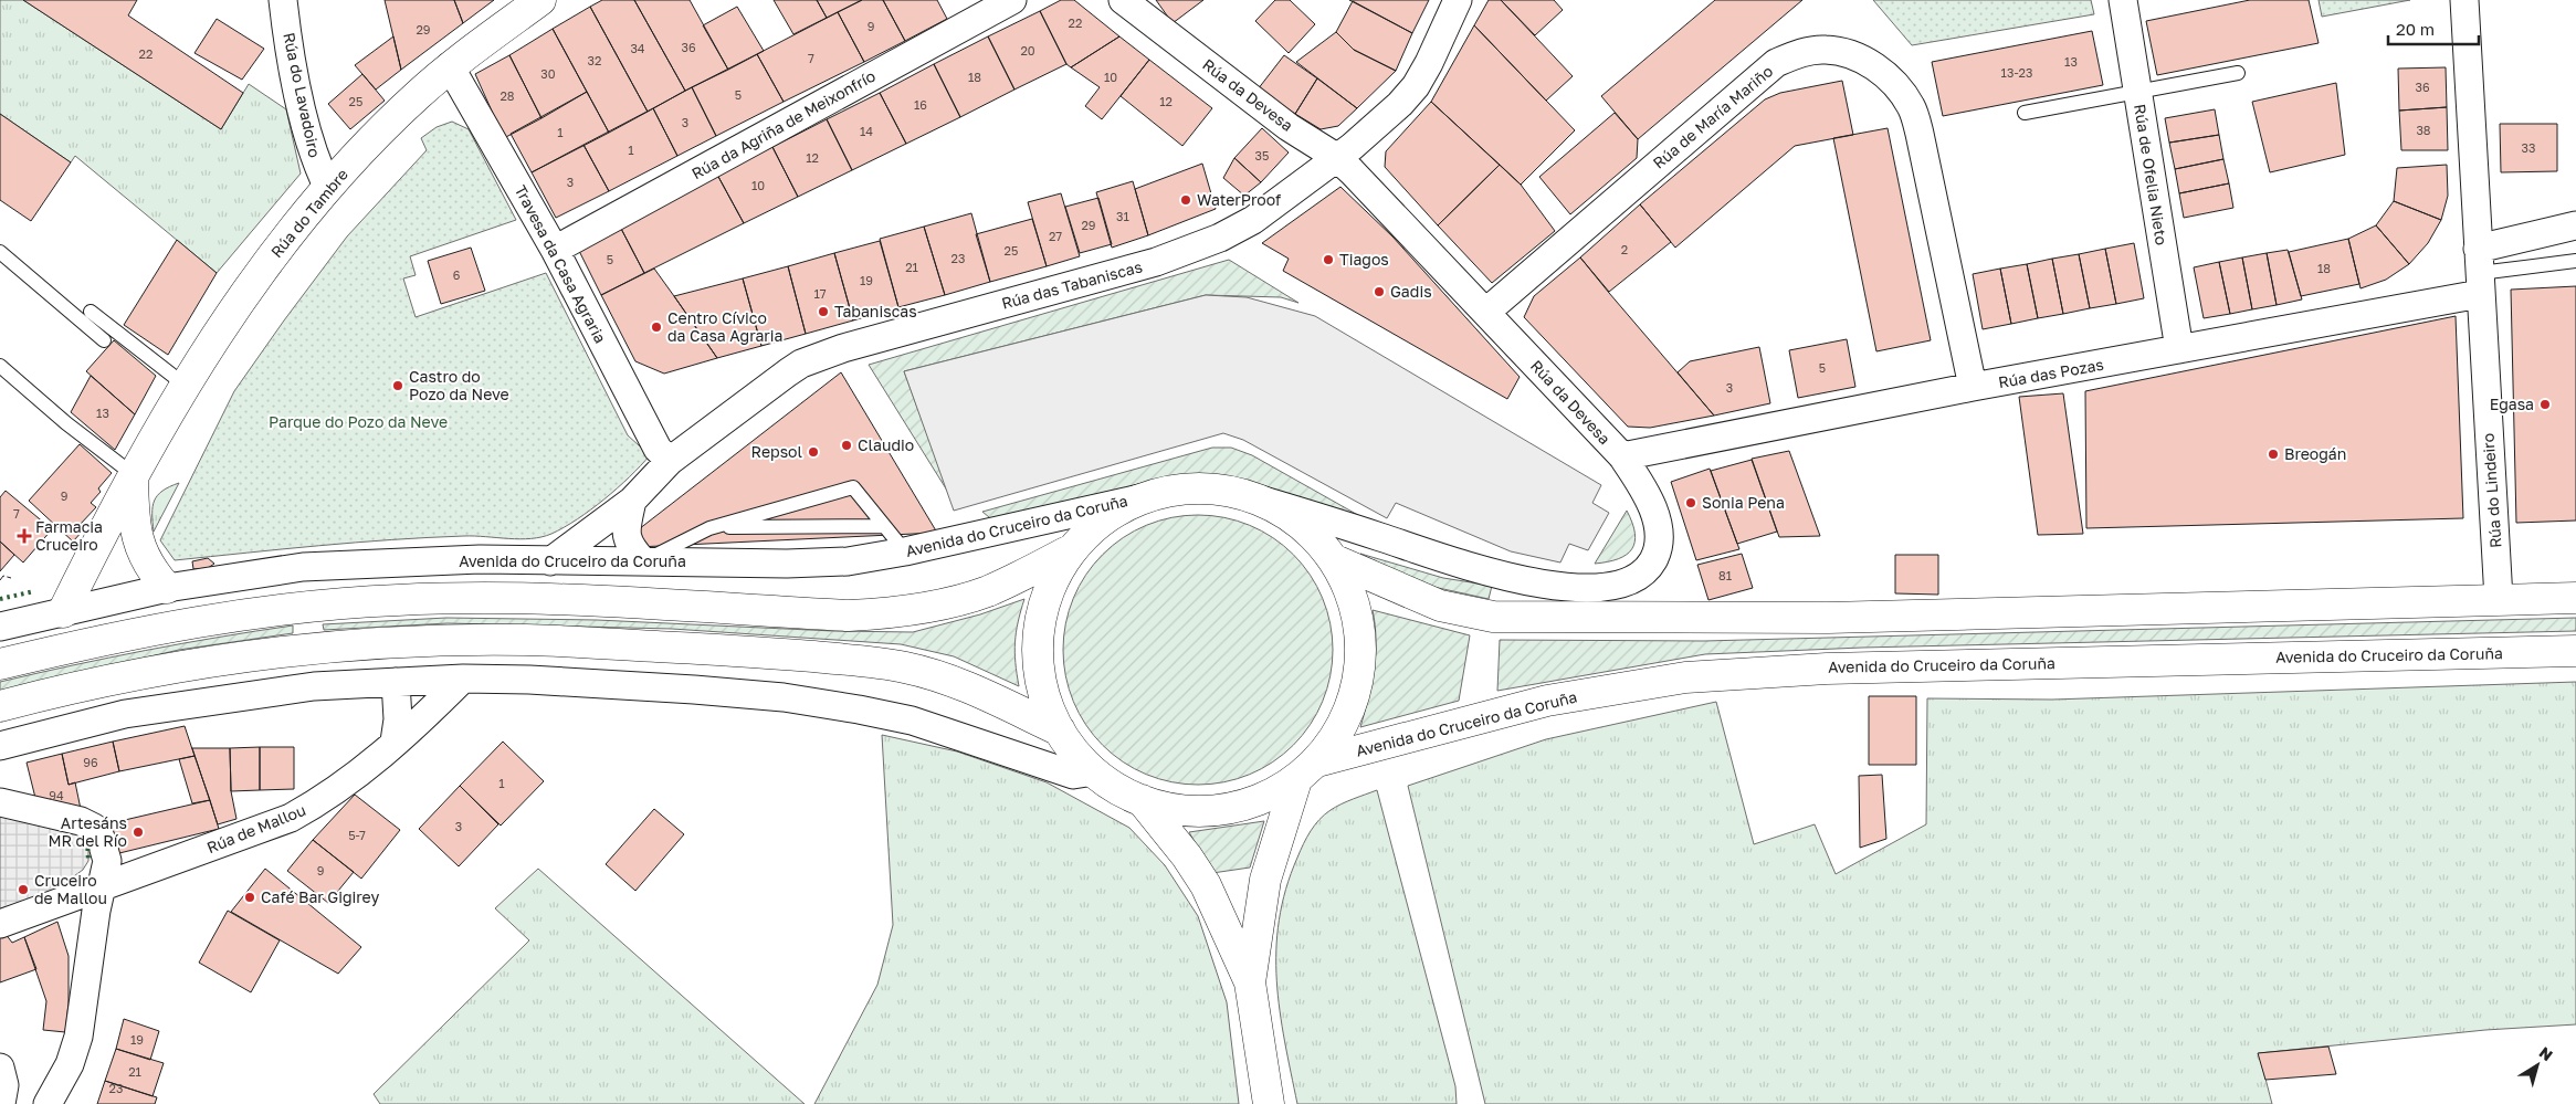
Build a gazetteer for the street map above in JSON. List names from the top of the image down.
{
  "streets": {
    "main road": ["Rúa do Tambre", "Avenida do Cruceiro da Coruña"],
    "street": [
      "Rúa do Lavadoiro",
      "Rúa da Devesa",
      "Rúa de María Mariño",
      "Rúa da Agriña de Meixonfrío",
      "Rúa de Ofelia Nieto",
      "Travesa da Casa Agraria",
      "Rúa das Tabaniscas",
      "Rúa das Pozas",
      "Rúa do Lindeiro",
      "Rúa de Mallou"
    ]
  },
  "crossings": [
    ["Rúa do Lavadoiro", "Rúa do Tambre"],
    ["Rúa da Devesa", "Rúa de María Mariño"],
    ["Rúa da Devesa", "Rúa das Tabaniscas"],
    ["Rúa da Devesa", "Rúa das Pozas"],
    ["Rúa de María Mariño", "Rúa das Pozas"],
    ["Rúa da Agriña de Meixonfrío", "Travesa da Casa Agraria"],
    ["Rúa de Ofelia Nieto", "Rúa das Pozas"],
    ["Rúa do Tambre", "Travesa da Casa Agraria"],
    ["Rúa do Tambre", "Avenida do Cruceiro da Coruña"],
    ["Travesa da Casa Agraria", "Rúa das Tabaniscas"],
    ["Rúa das Tabaniscas", "Avenida do Cruceiro da Coruña"],
    ["Rúa das Pozas", "Rúa do Lindeiro"]
  ],
  "parks": ["Parque do Pozo da Neve"],
  "places": {
    "other": [
      "WaterProof",
      "Tiagos",
      "Gadis",
      "Tabaniscas",
      "Centro Cívico da Casa Agraria",
      "Castro do Pozo da Neve",
      "Egasa",
      "Claudio",
      "Repsol",
      "Breogán",
      "Sonia Pena",
      "Artesáns MR del Río",
      "Cruceiro de Mallou",
      "Café Bar Gigirey"
    ],
    "health": ["Farmacia Cruceiro"]
  },
  "house_numbers": [
    "22",
    "9",
    "29",
    "36",
    "34",
    "20",
    "22",
    "7",
    "32",
    "13",
    "13-23",
    "30",
    "18",
    "10",
    "36",
    "5",
    "28",
    "25",
    "12",
    "16",
    "3",
    "38",
    "14",
    "1",
    "33",
    "1",
    "35",
    "12",
    "3",
    "10",
    "31",
    "29",
    "27",
    "2",
    "25",
    "23",
    "5",
    "21",
    "18",
    "6",
    "19",
    "17",
    "5",
    "3",
    "13",
    "9",
    "7",
    "81",
    "96",
    "1",
    "94",
    "3",
    "5-7",
    "9",
    "19",
    "21",
    "23"
  ],
  "scale_bar": "20 m",
  "north": "top right"
}
